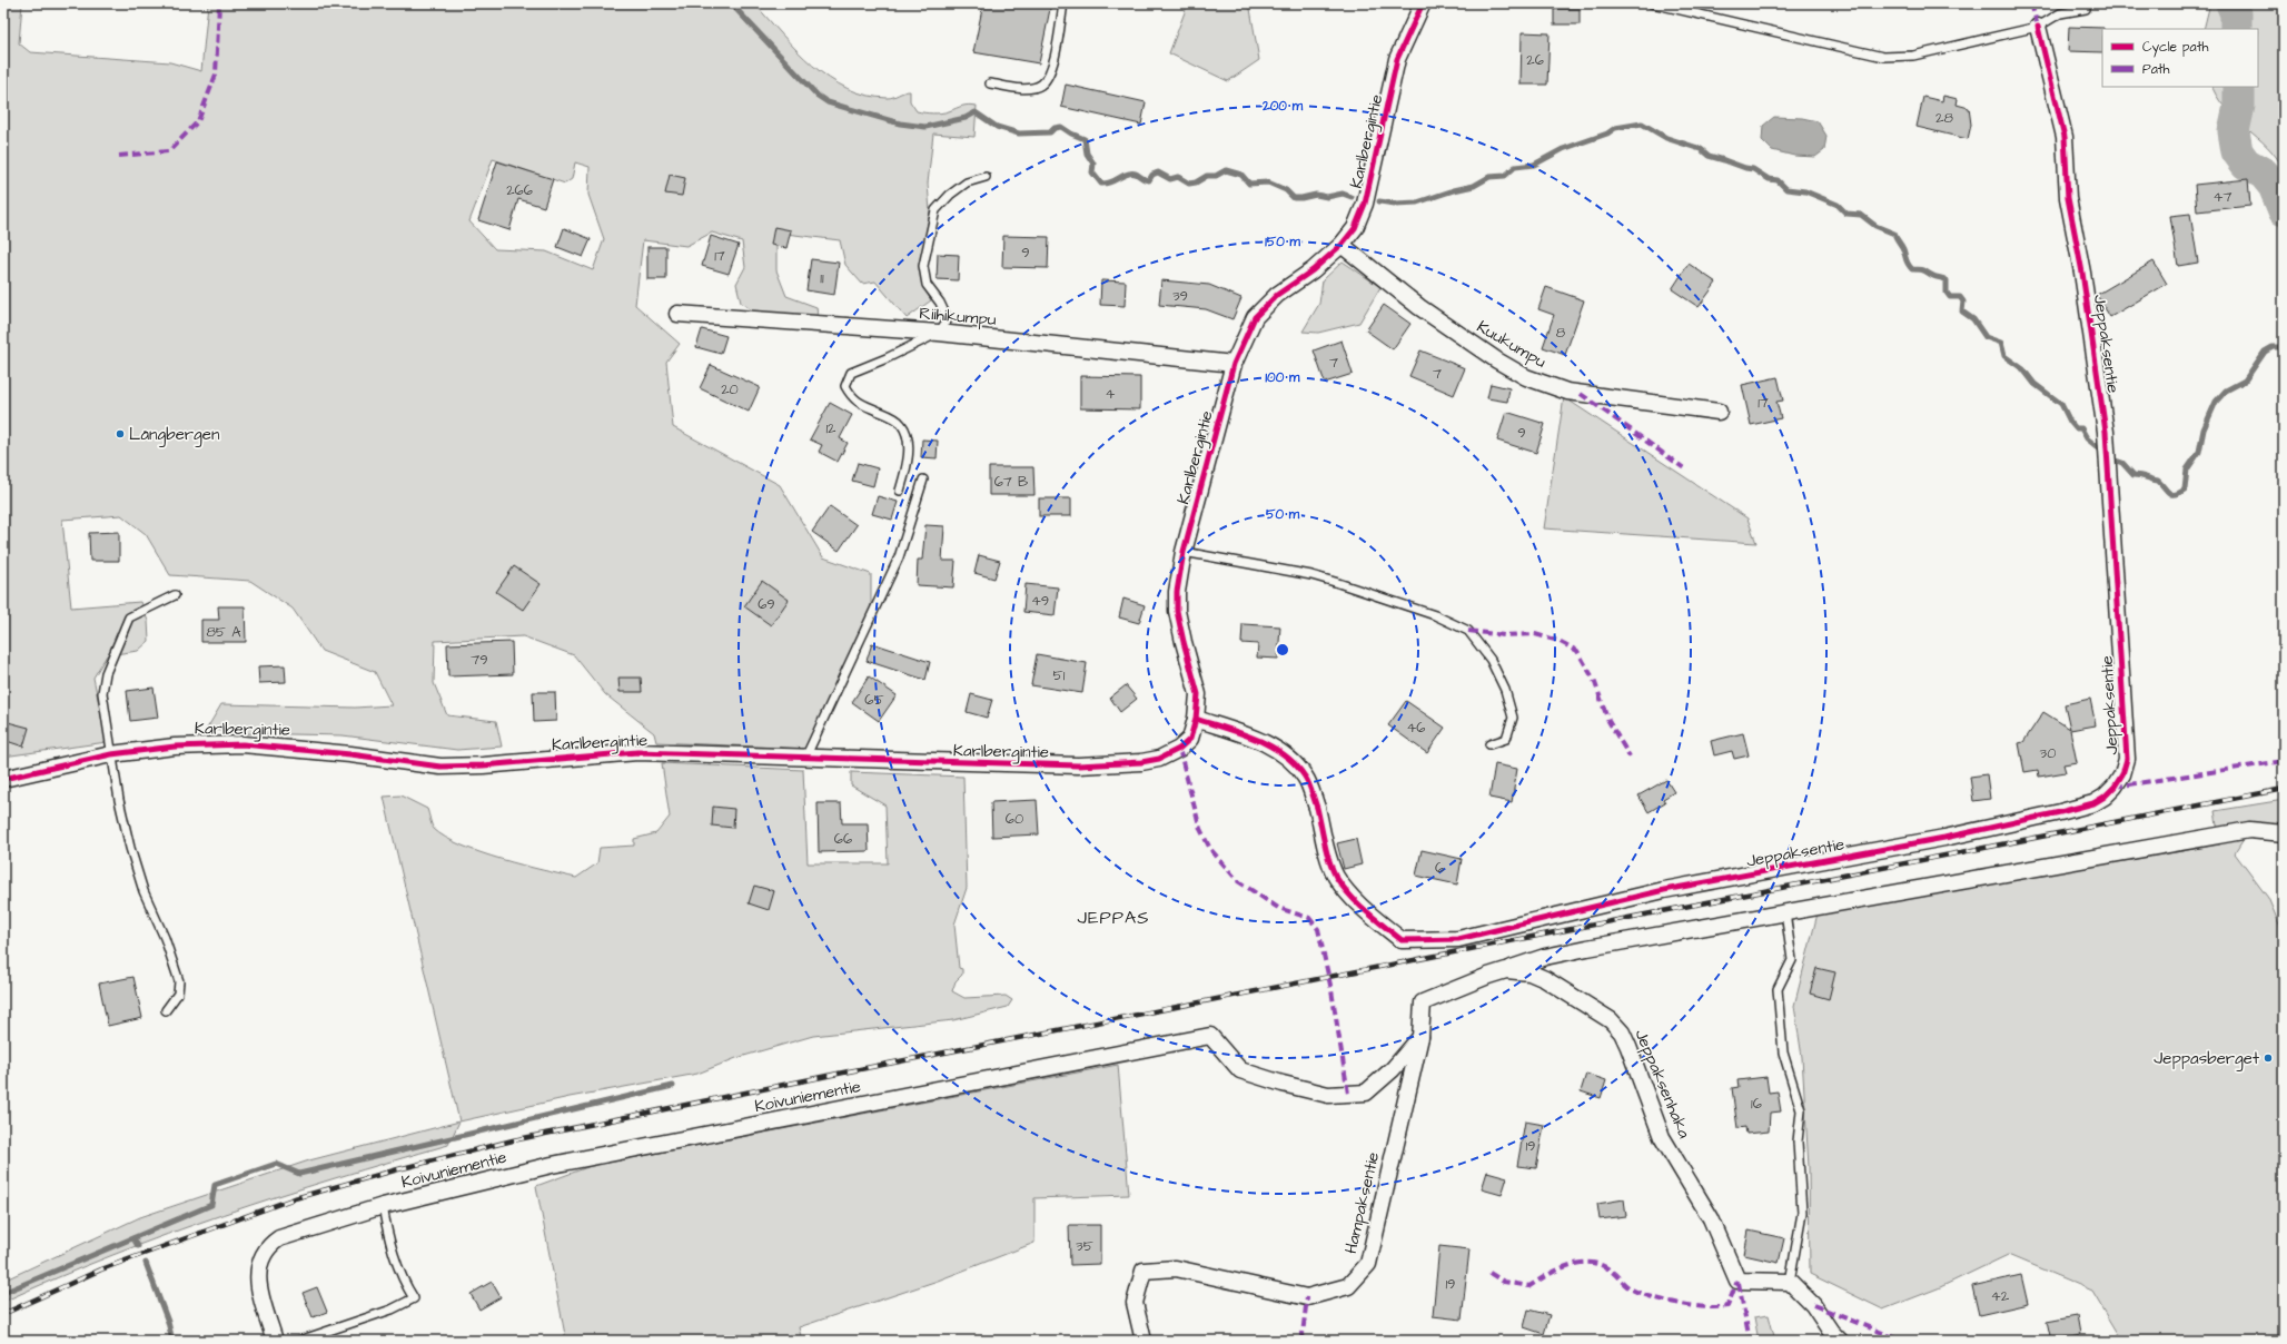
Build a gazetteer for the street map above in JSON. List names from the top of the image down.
{
  "streets": {
    "street": [
      "Karlbergintie",
      "Riihikumpu",
      "Kuukumpu",
      "Jeppaksentie",
      "Jeppaksenhaka",
      "Koivuniementie",
      "Hampaksentie"
    ]
  },
  "crossings": [
    ["Karlbergintie", "Riihikumpu"],
    ["Karlbergintie", "Kuukumpu"],
    ["Karlbergintie", "Jeppaksentie"],
    ["Jeppaksenhaka", "Hampaksentie"],
    ["Koivuniementie", "Hampaksentie"]
  ],
  "districts": ["JEPPAS"],
  "places": ["Långbergen", "Jeppasberget"],
  "house_numbers": [
    "26",
    "28",
    "266",
    "47",
    "9",
    "17",
    "11",
    "39",
    "8",
    "7",
    "7",
    "20",
    "4",
    "17",
    "12",
    "9",
    "67 B",
    "49",
    "69",
    "85 A",
    "79",
    "51",
    "65",
    "46",
    "30",
    "60",
    "66",
    "6",
    "16",
    "19",
    "35",
    "19",
    "42"
  ],
  "legend": ["Cycle path", "Path"],
  "rings": [
    "200 m",
    "150 m",
    "100 m",
    "50 m"
  ]
}
